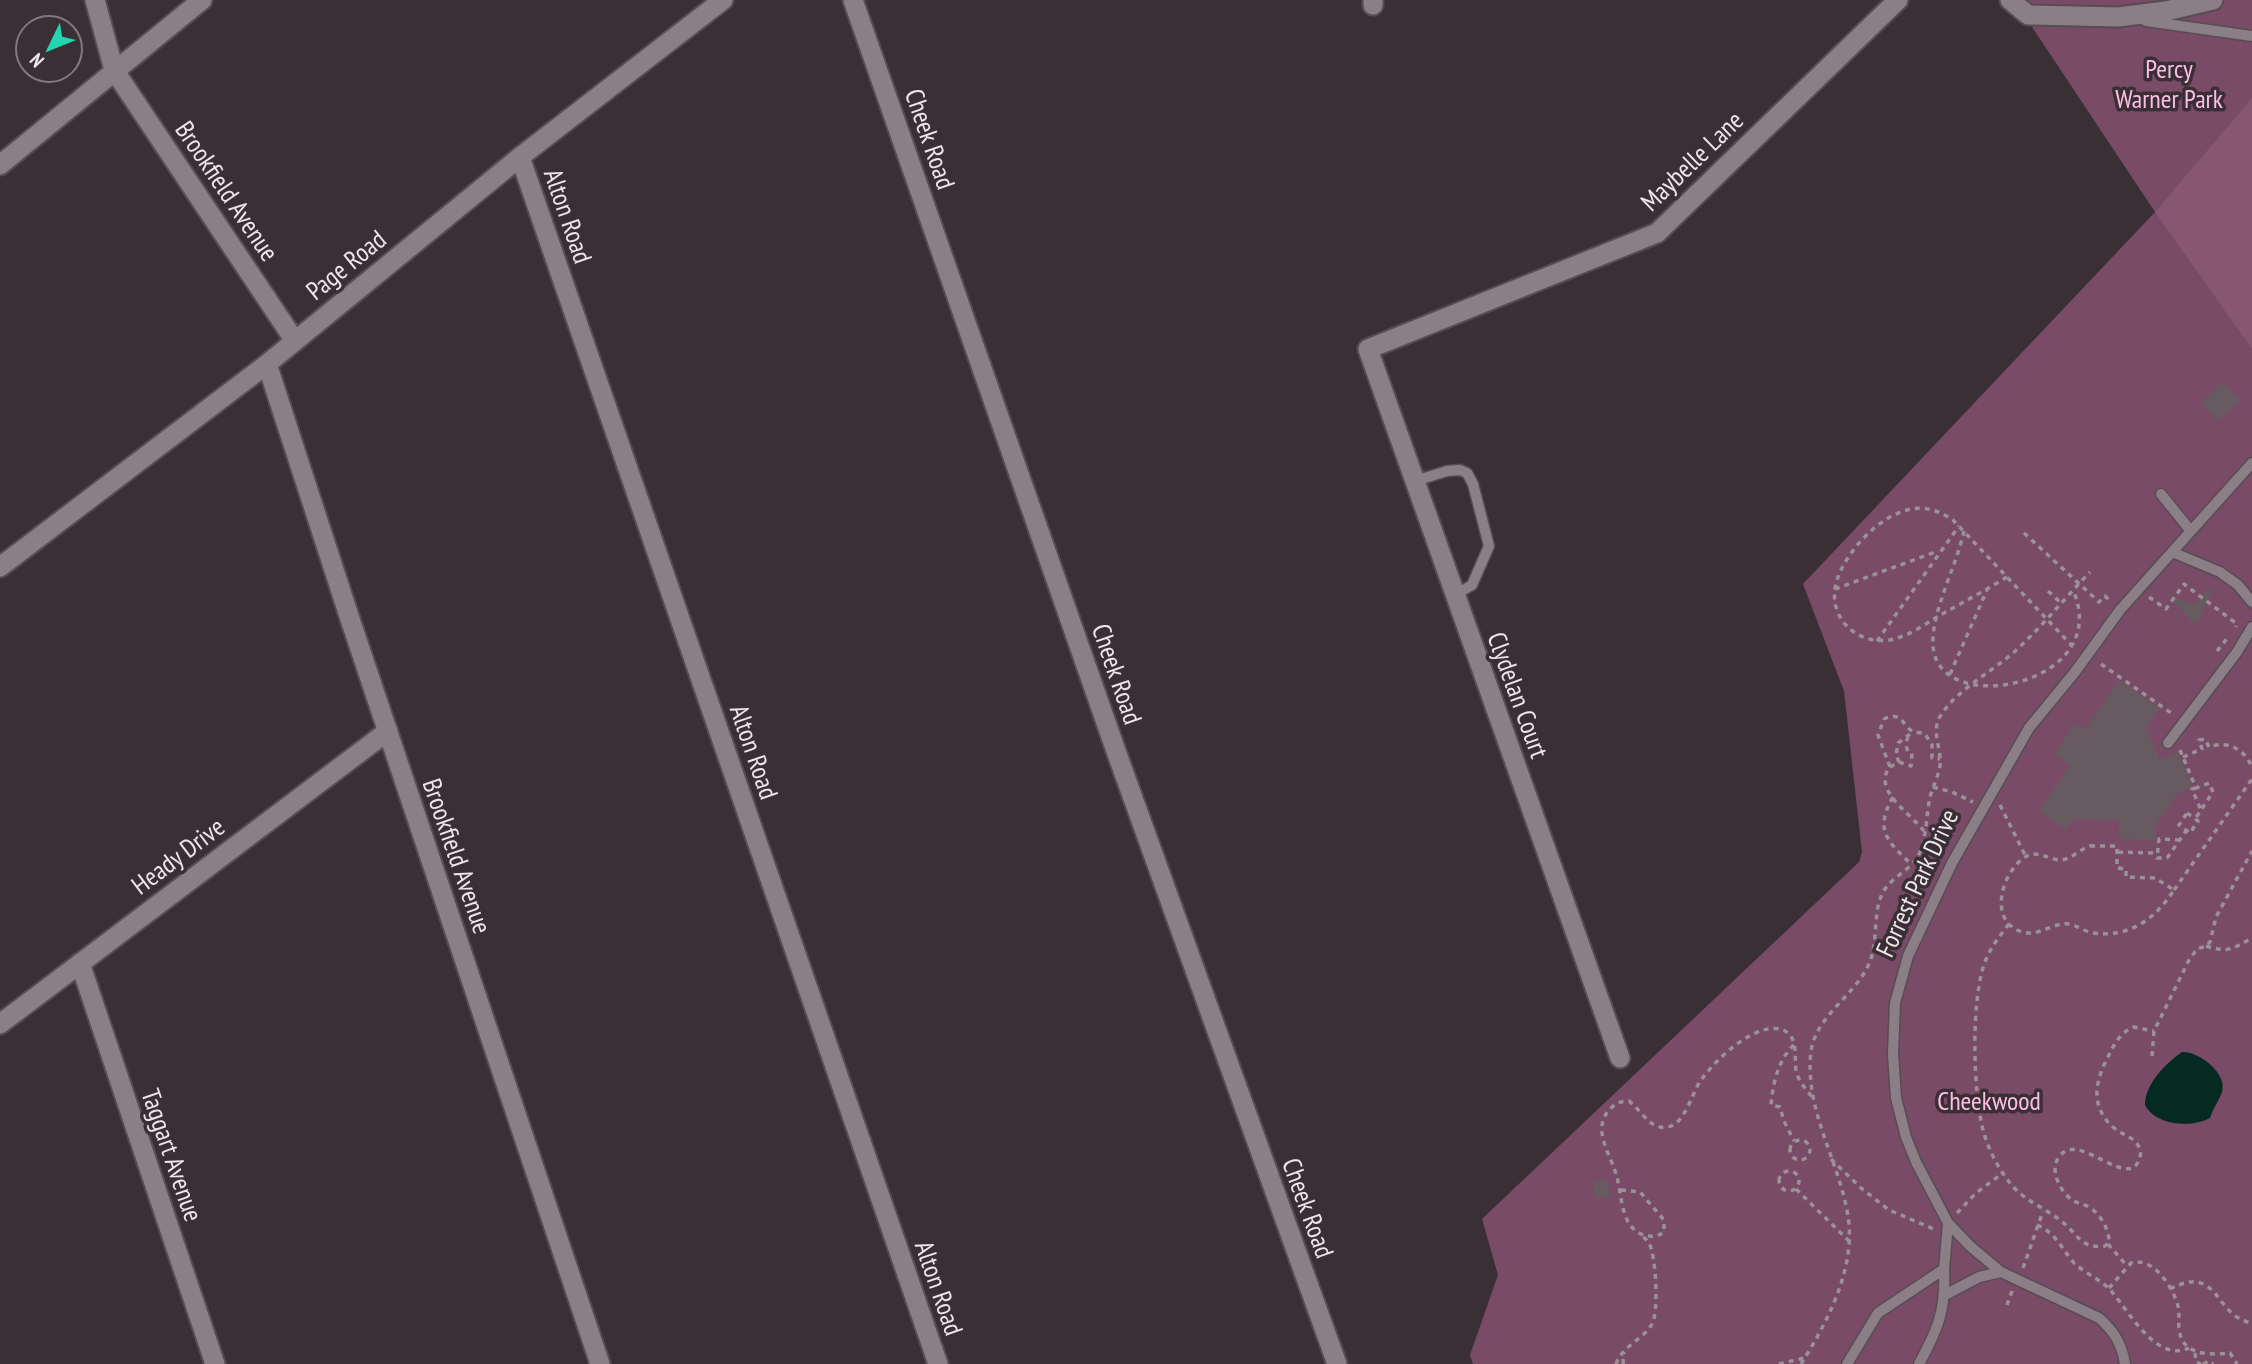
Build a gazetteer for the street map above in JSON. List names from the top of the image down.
{
  "streets": {
    "street": [
      "Cheek Road",
      "Maybelle Lane",
      "Brookfield Avenue",
      "Alton Road",
      "Page Road",
      "Clydelan Court",
      "Heady Drive",
      "Taggart Avenue"
    ],
    "lane": ["Forrest Park Drive"]
  },
  "crossings": [
    ["Maybelle Lane", "Clydelan Court"],
    ["Brookfield Avenue", "Page Road"],
    ["Brookfield Avenue", "Heady Drive"],
    ["Alton Road", "Page Road"],
    ["Heady Drive", "Taggart Avenue"]
  ],
  "parks": ["Percy Warner Park", "Cheekwood"],
  "north": "bottom left"
}
